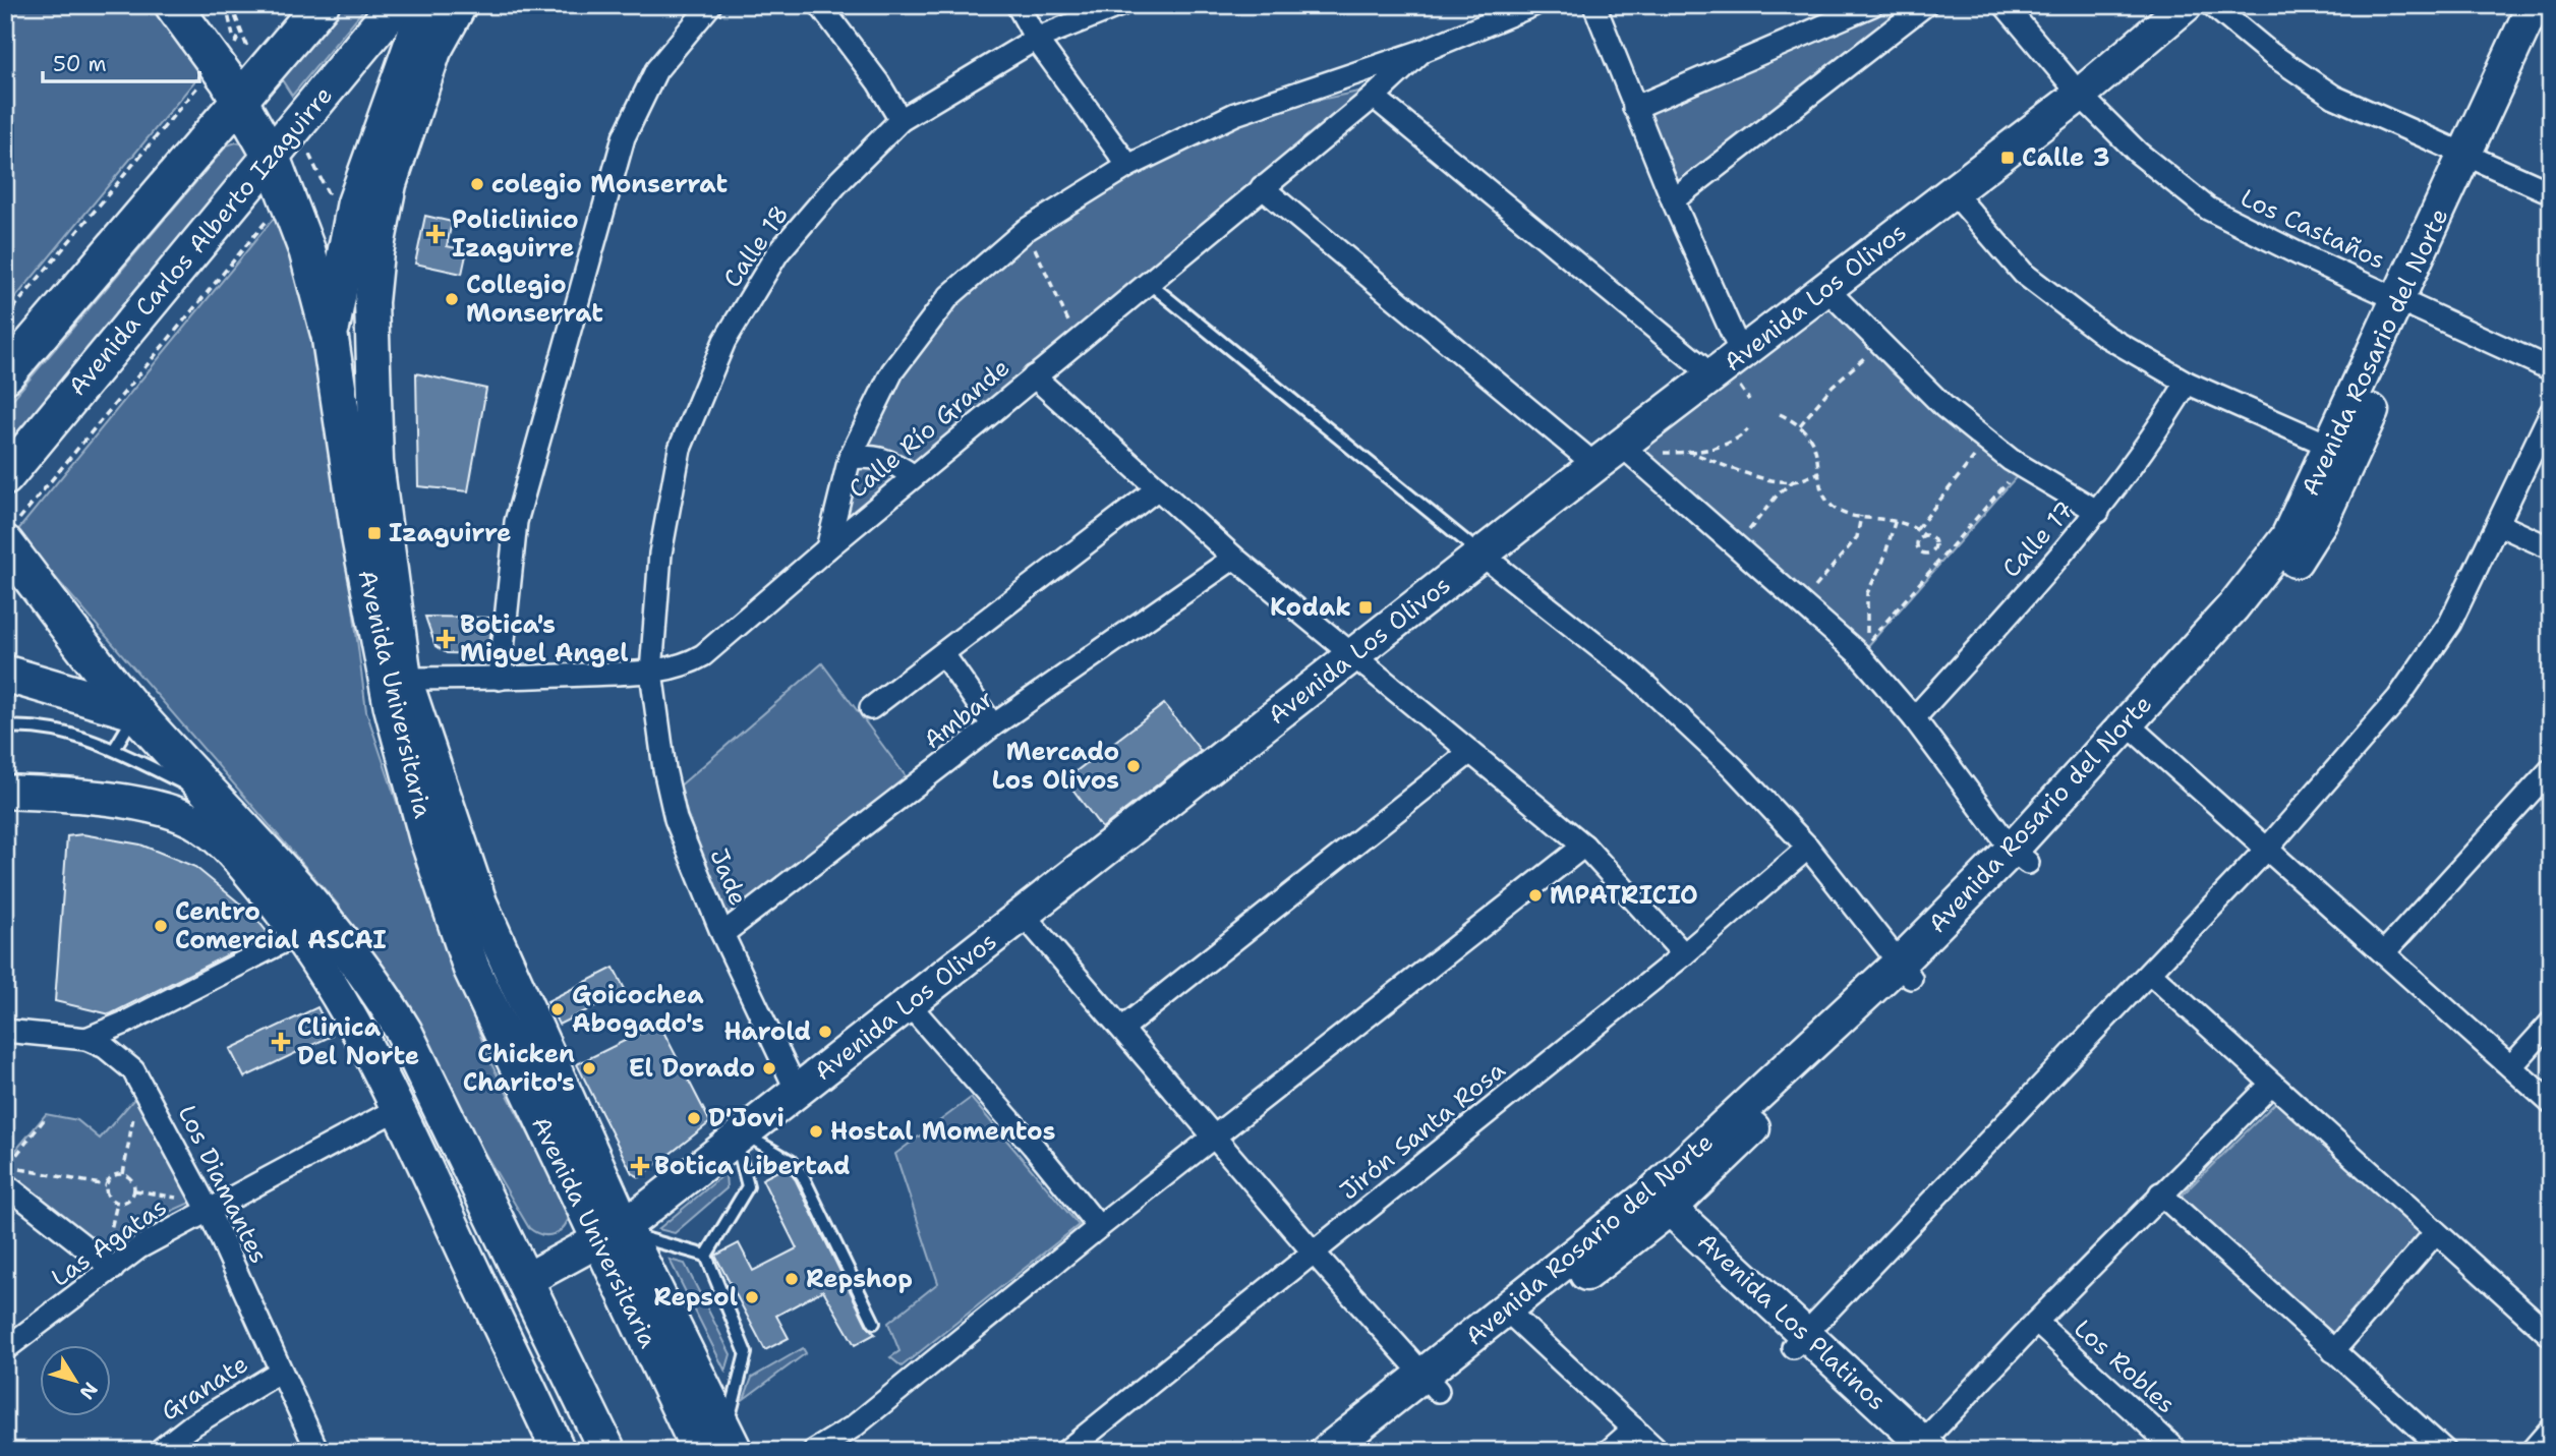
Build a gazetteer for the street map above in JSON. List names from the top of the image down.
{
  "streets": {
    "main road": ["Avenida Carlos Alberto Izaguirre", "Avenida Universitaria"],
    "street": [
      "Los Castaños",
      "Calle 18",
      "Avenida Los Olivos",
      "Avenida Rosario del Norte",
      "Calle Río Grande",
      "Calle 17",
      "Ambar",
      "Jade",
      "Jirón Santa Rosa",
      "Los Diamantes",
      "Las Agatas",
      "Avenida Los Platinos",
      "Los Robles",
      "Granate"
    ]
  },
  "crossings": [
    ["Los Castaños", "Avenida Los Olivos"],
    ["Los Castaños", "Avenida Rosario del Norte"],
    ["Avenida Carlos Alberto Izaguirre", "Avenida Universitaria"],
    ["Calle 18", "Calle Río Grande"],
    ["Calle 18", "Jade"],
    ["Avenida Los Olivos", "Avenida Universitaria"],
    ["Avenida Los Olivos", "Jade"],
    ["Avenida Rosario del Norte", "Avenida Los Platinos"],
    ["Calle Río Grande", "Avenida Universitaria"],
    ["Calle Río Grande", "Jade"],
    ["Ambar", "Jade"],
    ["Los Diamantes", "Las Agatas"],
    ["Los Diamantes", "Granate"]
  ],
  "places": {
    "transit": ["Calle 3", "Izaguirre", "Kodak"],
    "other": [
      "colegio Monserrat",
      "Collegio Monserrat",
      "Mercado Los Olivos",
      "MPATRICIO",
      "Centro Comercial ASCAI",
      "Goicochea Abogado's",
      "Harold",
      "Chicken Charito's",
      "El Dorado",
      "D'Jovi",
      "Hostal Momentos",
      "Repshop",
      "Repsol"
    ],
    "health": [
      "Policlinico Izaguirre",
      "Botica's Miguel Angel",
      "Clinica Del Norte",
      "Botica Libertad"
    ]
  },
  "scale_bar": "50 m",
  "north": "bottom right"
}
